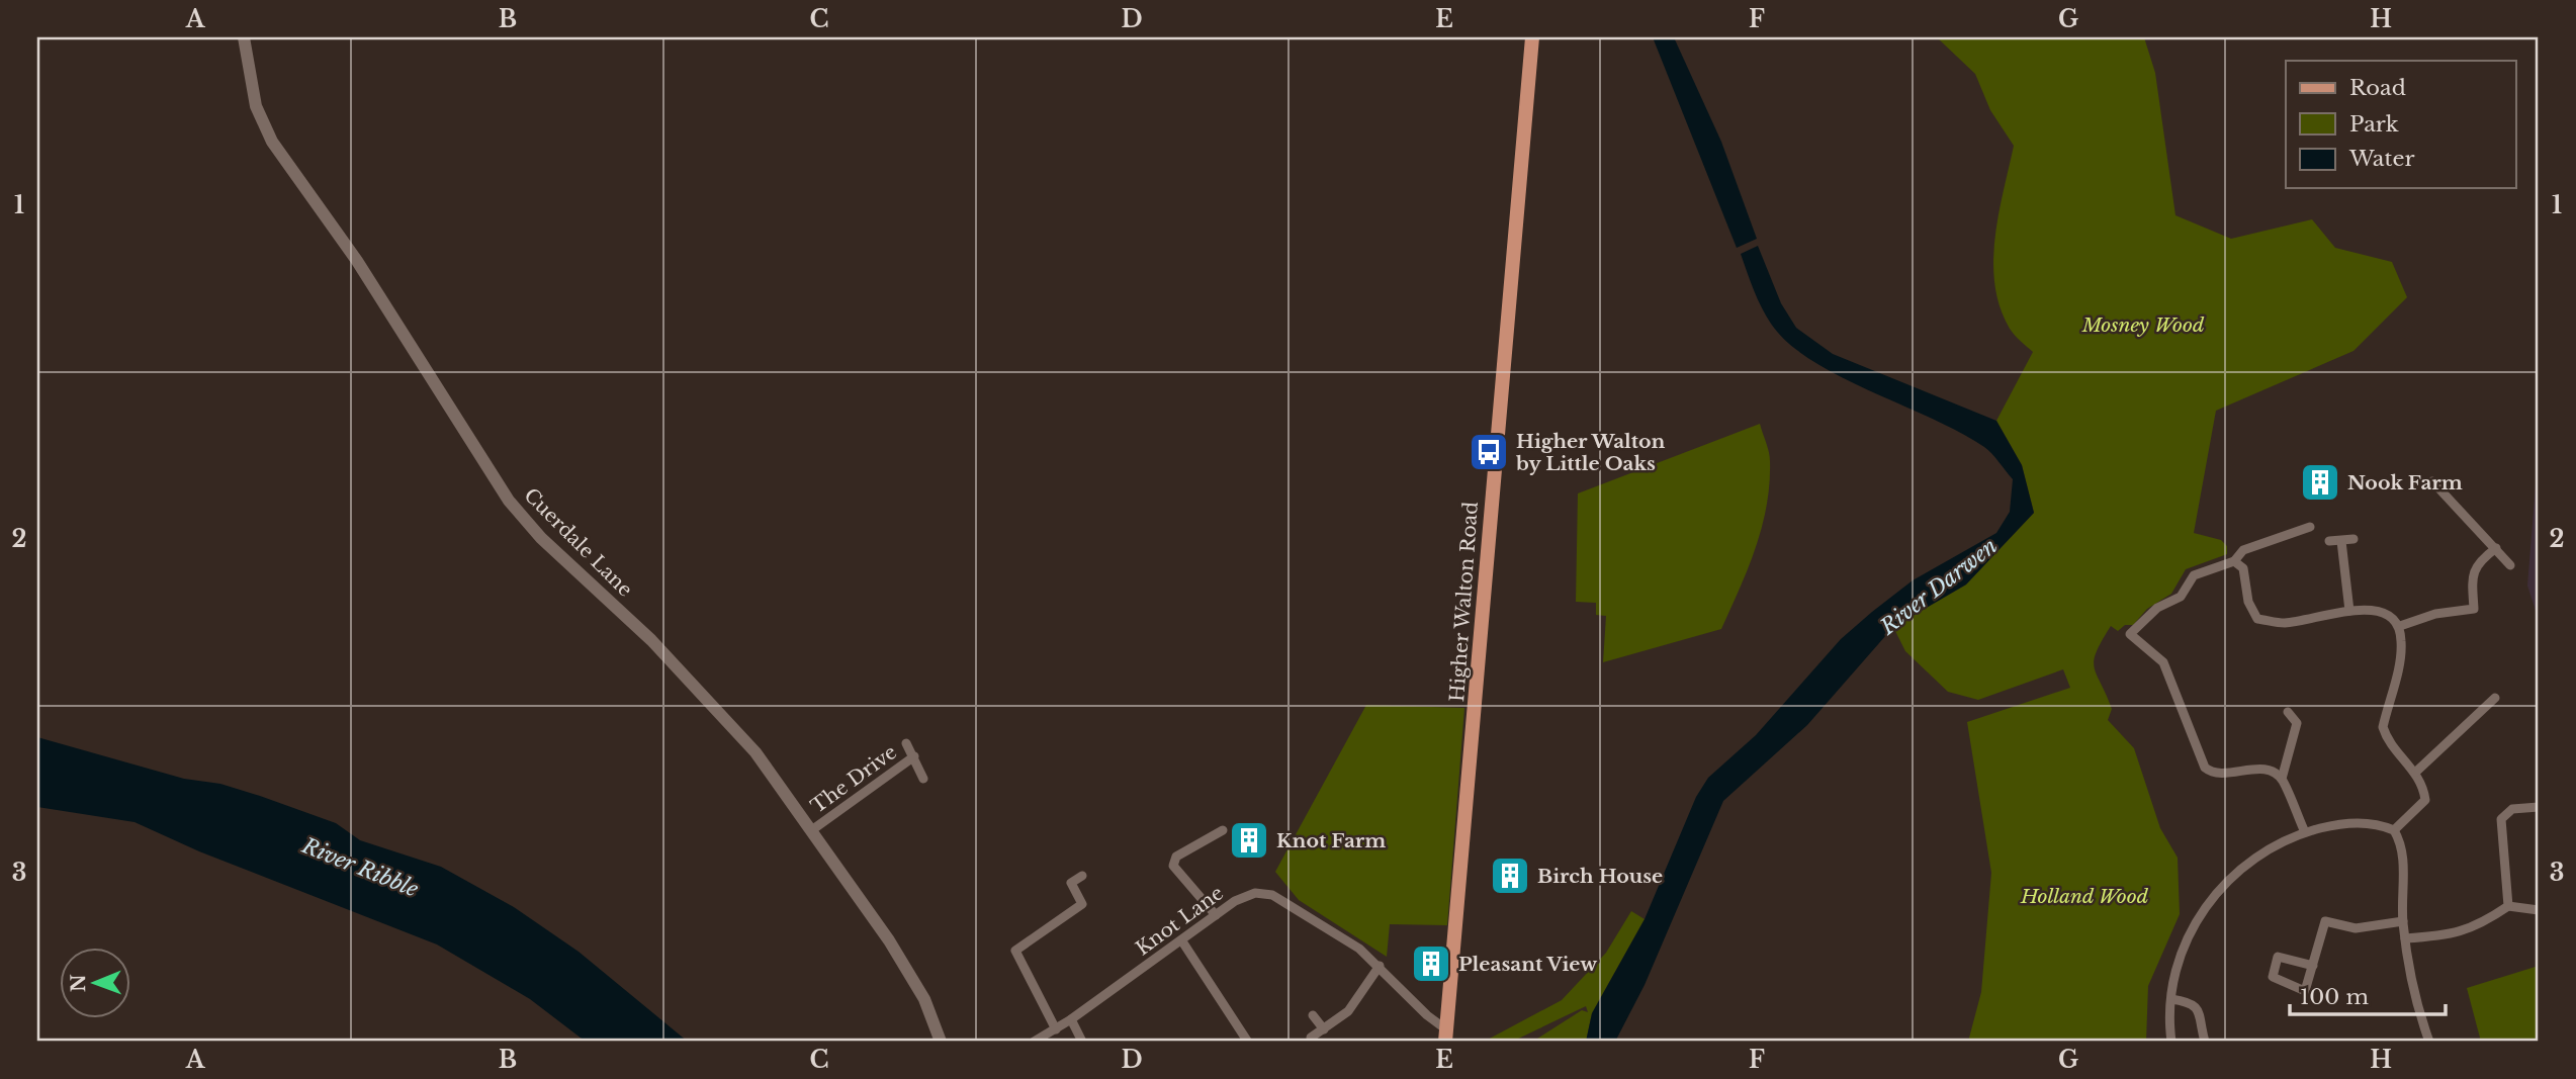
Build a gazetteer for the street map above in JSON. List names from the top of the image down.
{
  "streets": {
    "main road": ["Cuerdale Lane", "Higher Walton Road"],
    "street": ["The Drive", "Knot Lane"]
  },
  "crossings": [
    ["Cuerdale Lane", "The Drive"],
    ["Higher Walton Road", "Knot Lane"]
  ],
  "water": ["River Darwen", "River Ribble"],
  "parks": ["Mosney Wood", "Holland Wood"],
  "places": {
    "bus stop": ["Higher Walton by Little Oaks"],
    "building": [
      "Nook Farm",
      "Knot Farm",
      "Birch House",
      "Pleasant View"
    ]
  },
  "legend": ["Road", "Park", "Water"],
  "scale_bar": "100 m",
  "north": "left",
  "grid": {
    "columns": [
      "A",
      "B",
      "C",
      "D",
      "E",
      "F",
      "G",
      "H"
    ],
    "rows": ["1", "2", "3"]
  }
}
